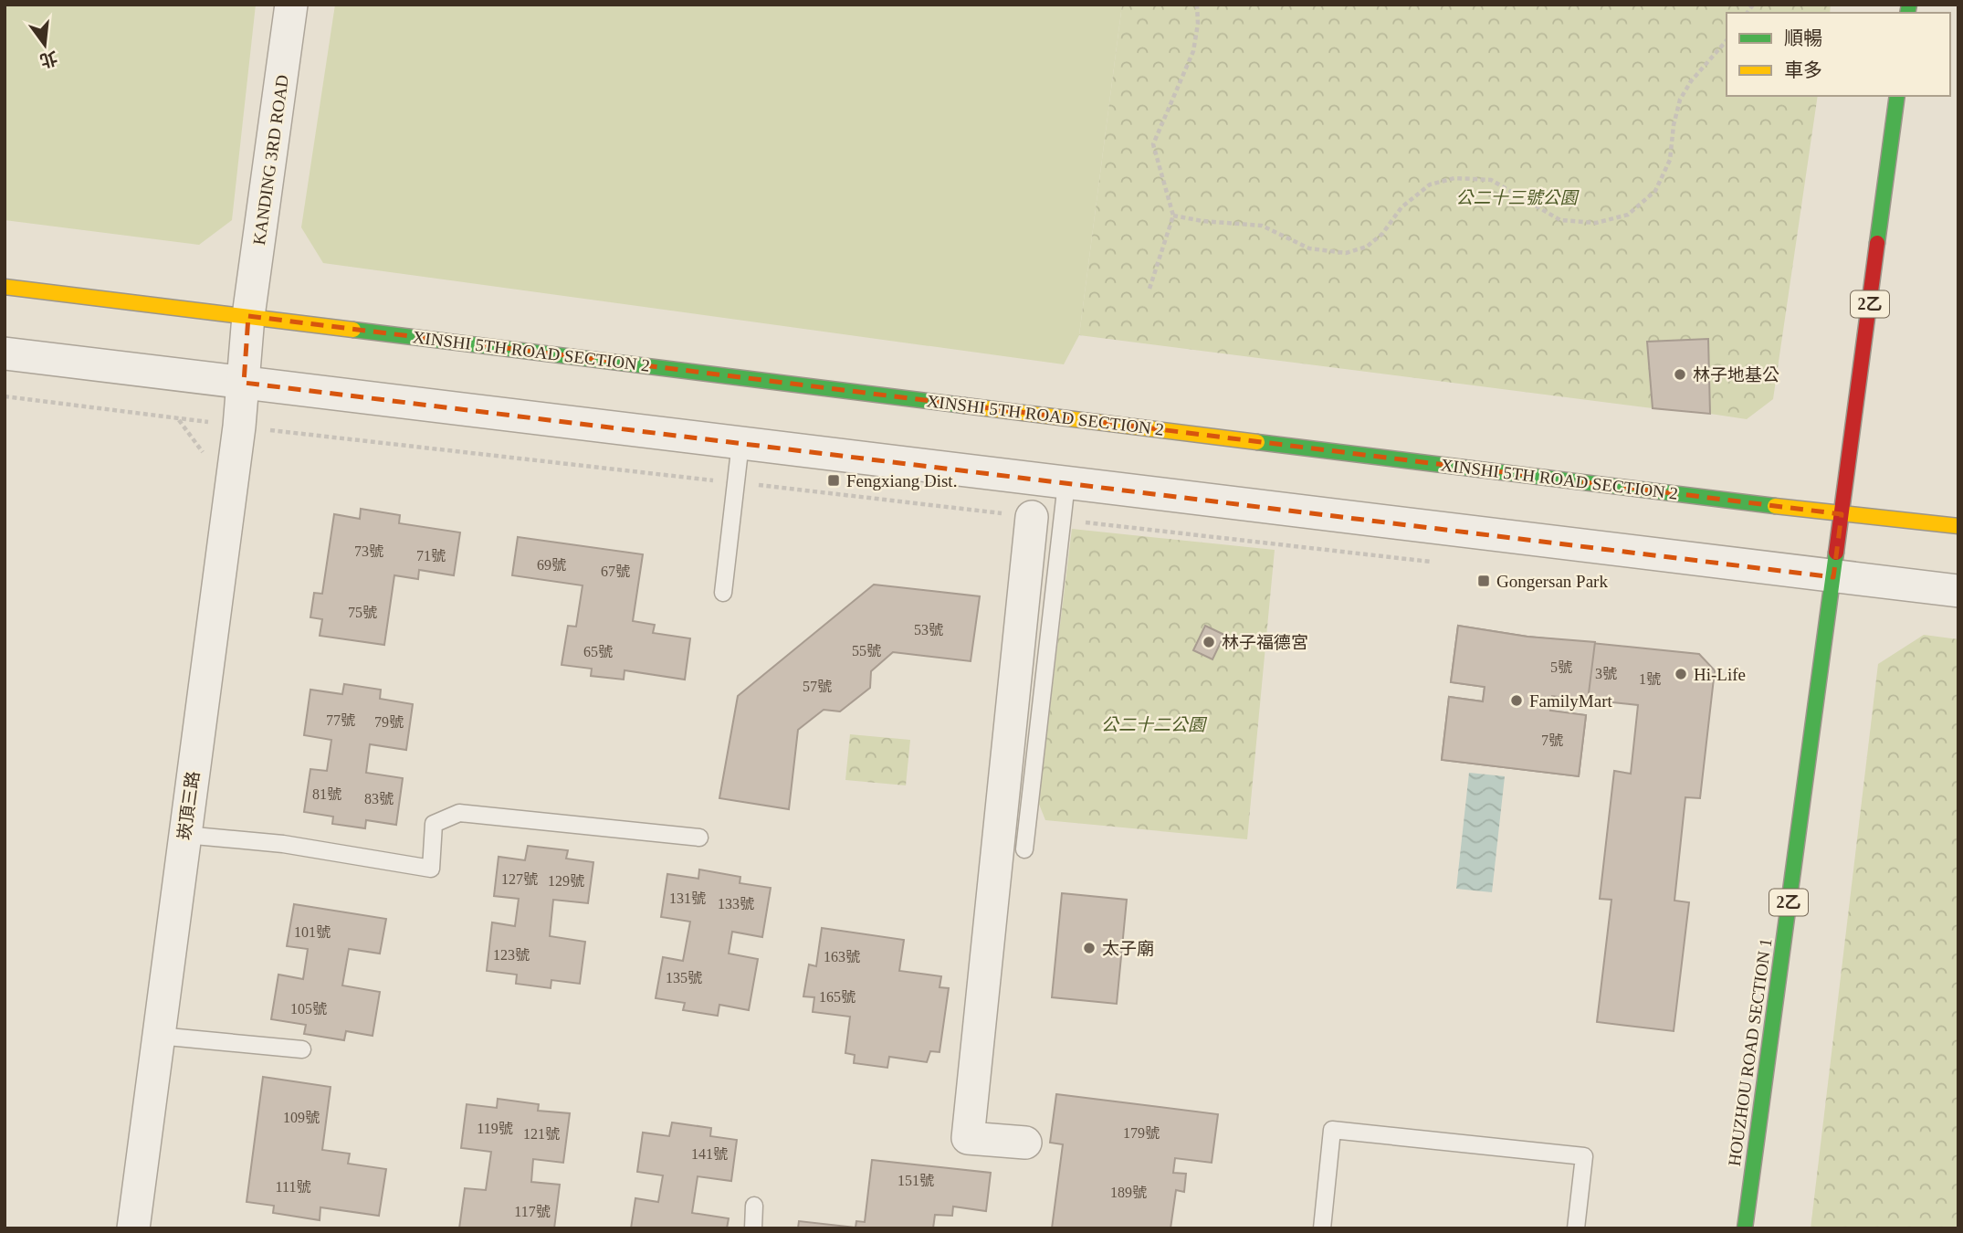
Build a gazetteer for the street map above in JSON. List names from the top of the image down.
{
  "streets": {
    "street": [
      "KANDING 3RD ROAD",
      "2乙",
      "XINSHI 5TH ROAD SECTION 2",
      "崁頂三路",
      "HOUZHOU ROAD SECTION 1"
    ]
  },
  "crossings": [
    ["KANDING 3RD ROAD", "XINSHI 5TH ROAD SECTION 2"],
    ["KANDING 3RD ROAD", "崁頂三路"],
    ["2乙", "XINSHI 5TH ROAD SECTION 2"],
    ["2乙", "HOUZHOU ROAD SECTION 1"]
  ],
  "parks": ["公二十三號公園", "公二十二公園"],
  "places": {
    "other": [
      "林子地基公",
      "林子福德宮",
      "Hi-Life",
      "FamilyMart",
      "太子廟"
    ],
    "transit": ["Fengxiang Dist.", "Gongersan Park"]
  },
  "house_numbers": [
    "73號",
    "71號",
    "69號",
    "67號",
    "75號",
    "53號",
    "55號",
    "65號",
    "5號",
    "3號",
    "1號",
    "57號",
    "77號",
    "79號",
    "7號",
    "81號",
    "83號",
    "127號",
    "129號",
    "131號",
    "133號",
    "101號",
    "123號",
    "163號",
    "135號",
    "165號",
    "105號",
    "109號",
    "119號",
    "179號",
    "121號",
    "141號",
    "151號",
    "111號",
    "189號",
    "117號"
  ],
  "legend": ["順暢", "車多"],
  "north": "bottom"
}
